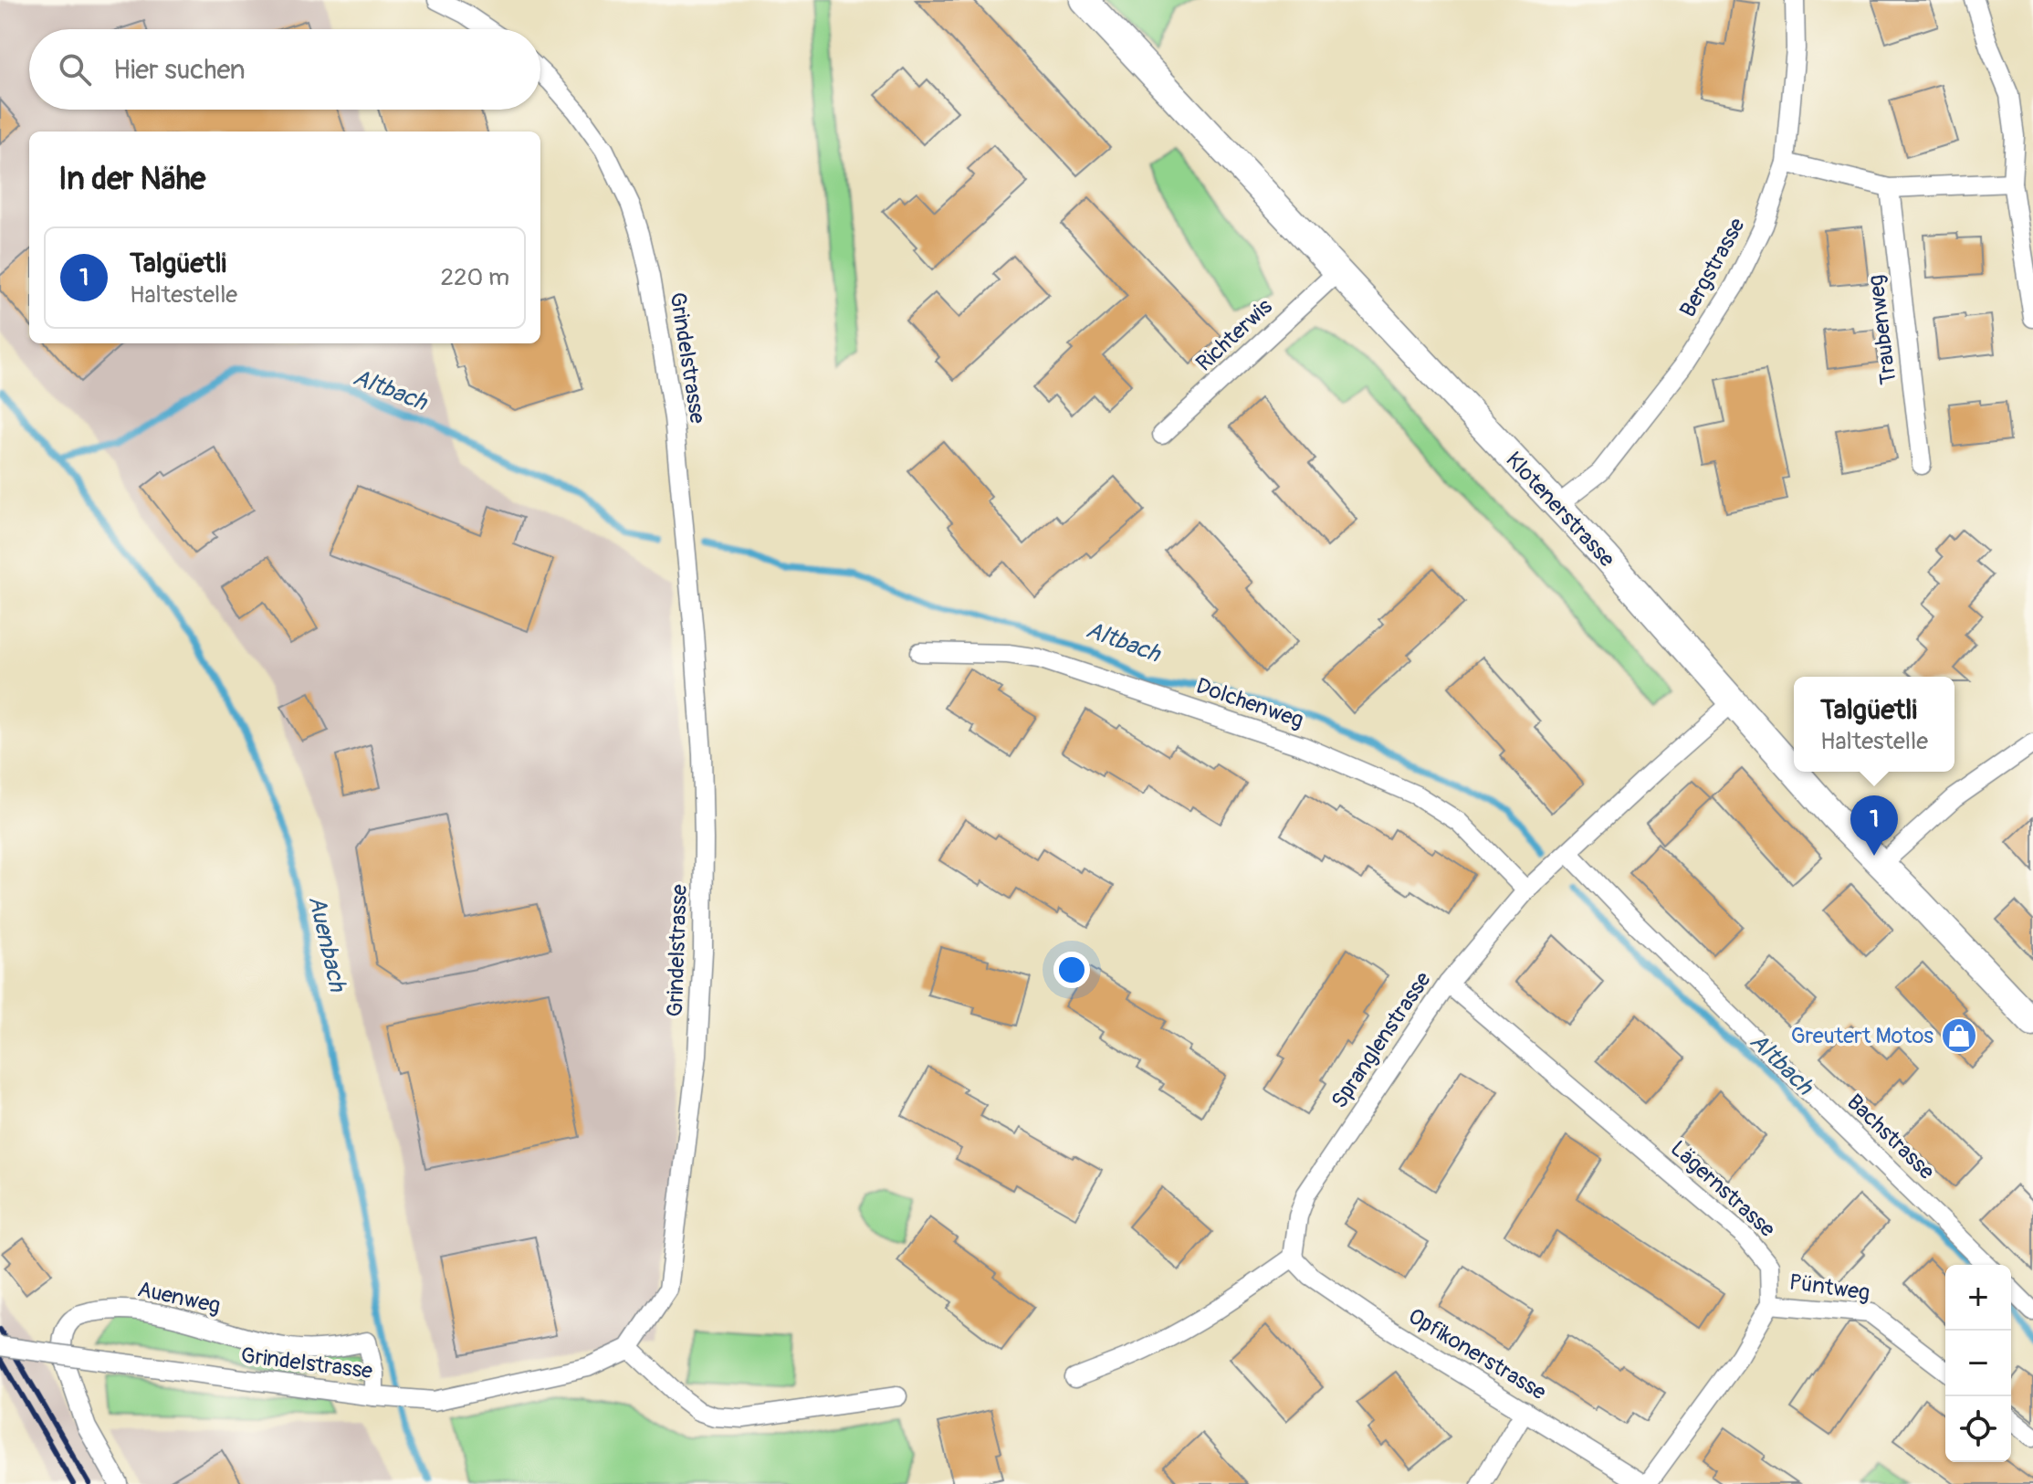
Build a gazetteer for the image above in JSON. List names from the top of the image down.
{
  "streets": {
    "main road": ["Klotenerstrasse"],
    "street": [
      "Bergstrasse",
      "Traubenweg",
      "Richterwis",
      "Grindelstrasse",
      "Dolchenweg",
      "Spranglenstrasse",
      "Bachstrasse",
      "Lägernstrasse",
      "Püntweg",
      "Auenweg",
      "Opfikonerstrasse"
    ]
  },
  "crossings": [
    ["Bergstrasse", "Klotenerstrasse"],
    ["Richterwis", "Klotenerstrasse"],
    ["Grindelstrasse", "Auenweg"],
    ["Klotenerstrasse", "Spranglenstrasse"],
    ["Dolchenweg", "Spranglenstrasse"],
    ["Spranglenstrasse", "Bachstrasse"],
    ["Spranglenstrasse", "Lägernstrasse"],
    ["Spranglenstrasse", "Opfikonerstrasse"],
    ["Lägernstrasse", "Püntweg"]
  ],
  "water": ["Altbach", "Auenbach"],
  "places": {
    "shop": ["Greutert Motos"]
  },
  "page": {
    "search": "Hier suchen",
    "heading": "In der Nähe",
    "list": [
      {
        "mark": "1",
        "name": "Talgüetli",
        "note": "Haltestelle",
        "value": "220 m"
      }
    ],
    "popup": ["Talgüetli", "Haltestelle"],
    "pins": "1",
    "map_buttons": ["+", "−"]
  }
}
